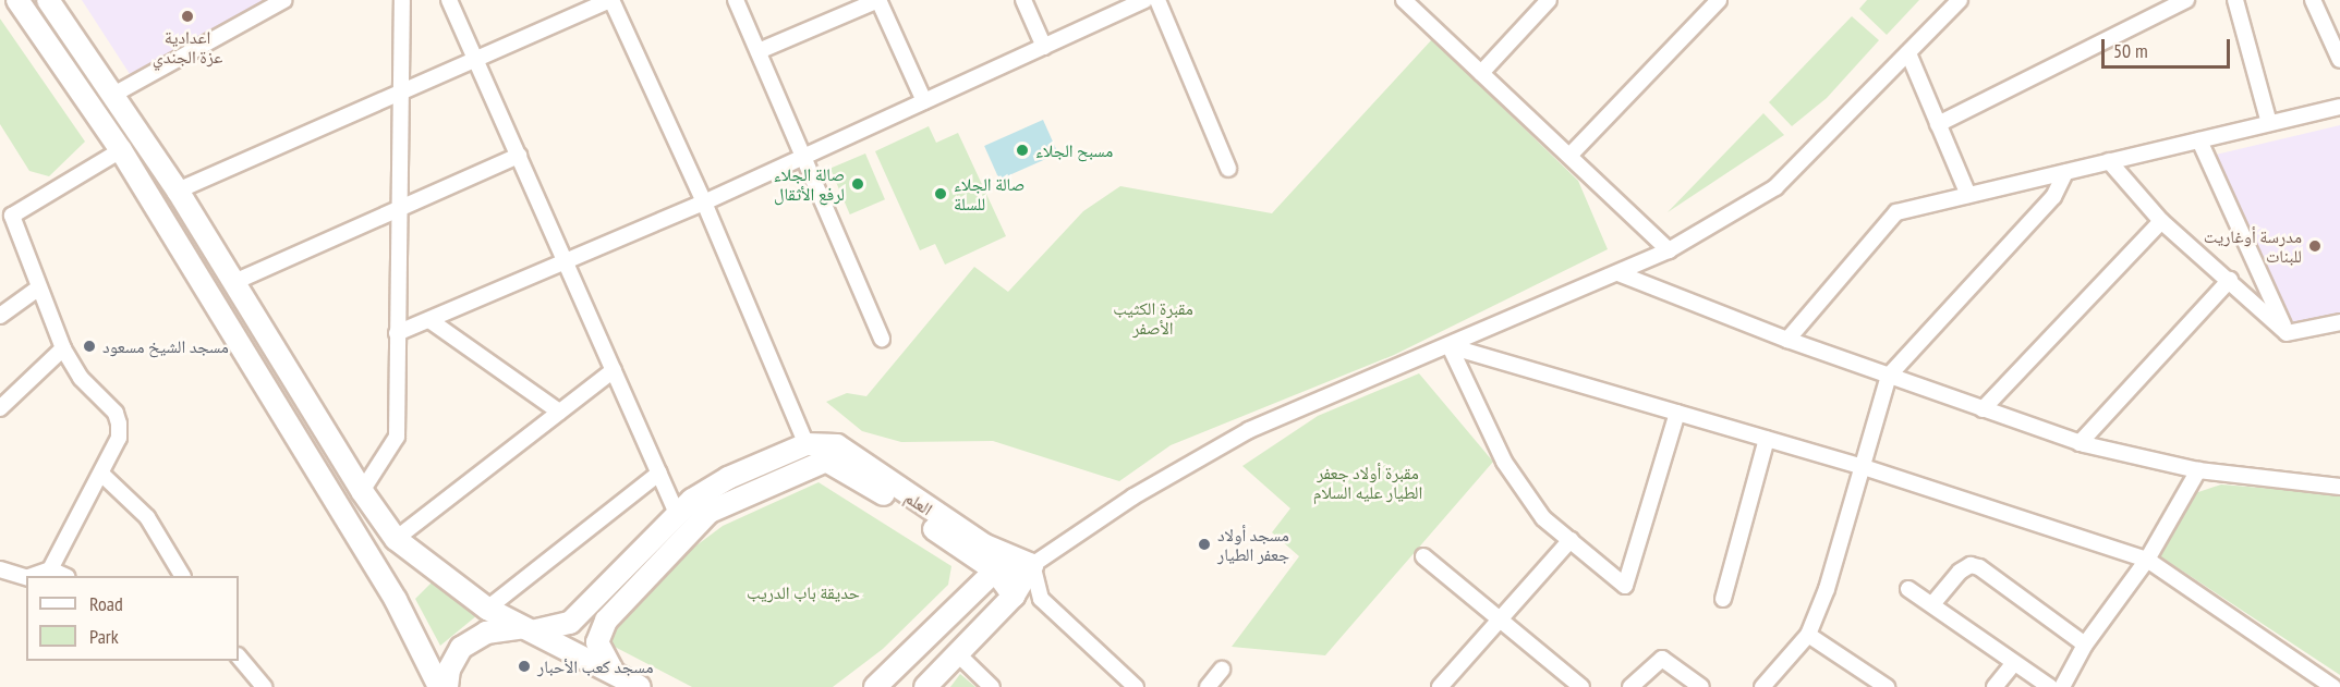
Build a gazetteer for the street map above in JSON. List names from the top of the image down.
{
  "streets": {
    "main road": ["العلم"]
  },
  "parks": ["مقبرة الكثيب الأصفر", "مقبرة أولاد جعفر الطيار عليه السلام", "حديقة باب الدريب"],
  "places": [
    "اعدادية عزة الجندي",
    "مسبح الجلاء",
    "صالة الجلاء لرفع الأثقال",
    "صالة الجلاء للسلة",
    "مدرسة أوغاريت للبنات",
    "مسجد الشيخ مسعود",
    "مسجد أولاد جعفر الطيار",
    "مسجد كعب الأحبار"
  ],
  "legend": ["Road", "Park"],
  "scale_bar": "50 m"
}
